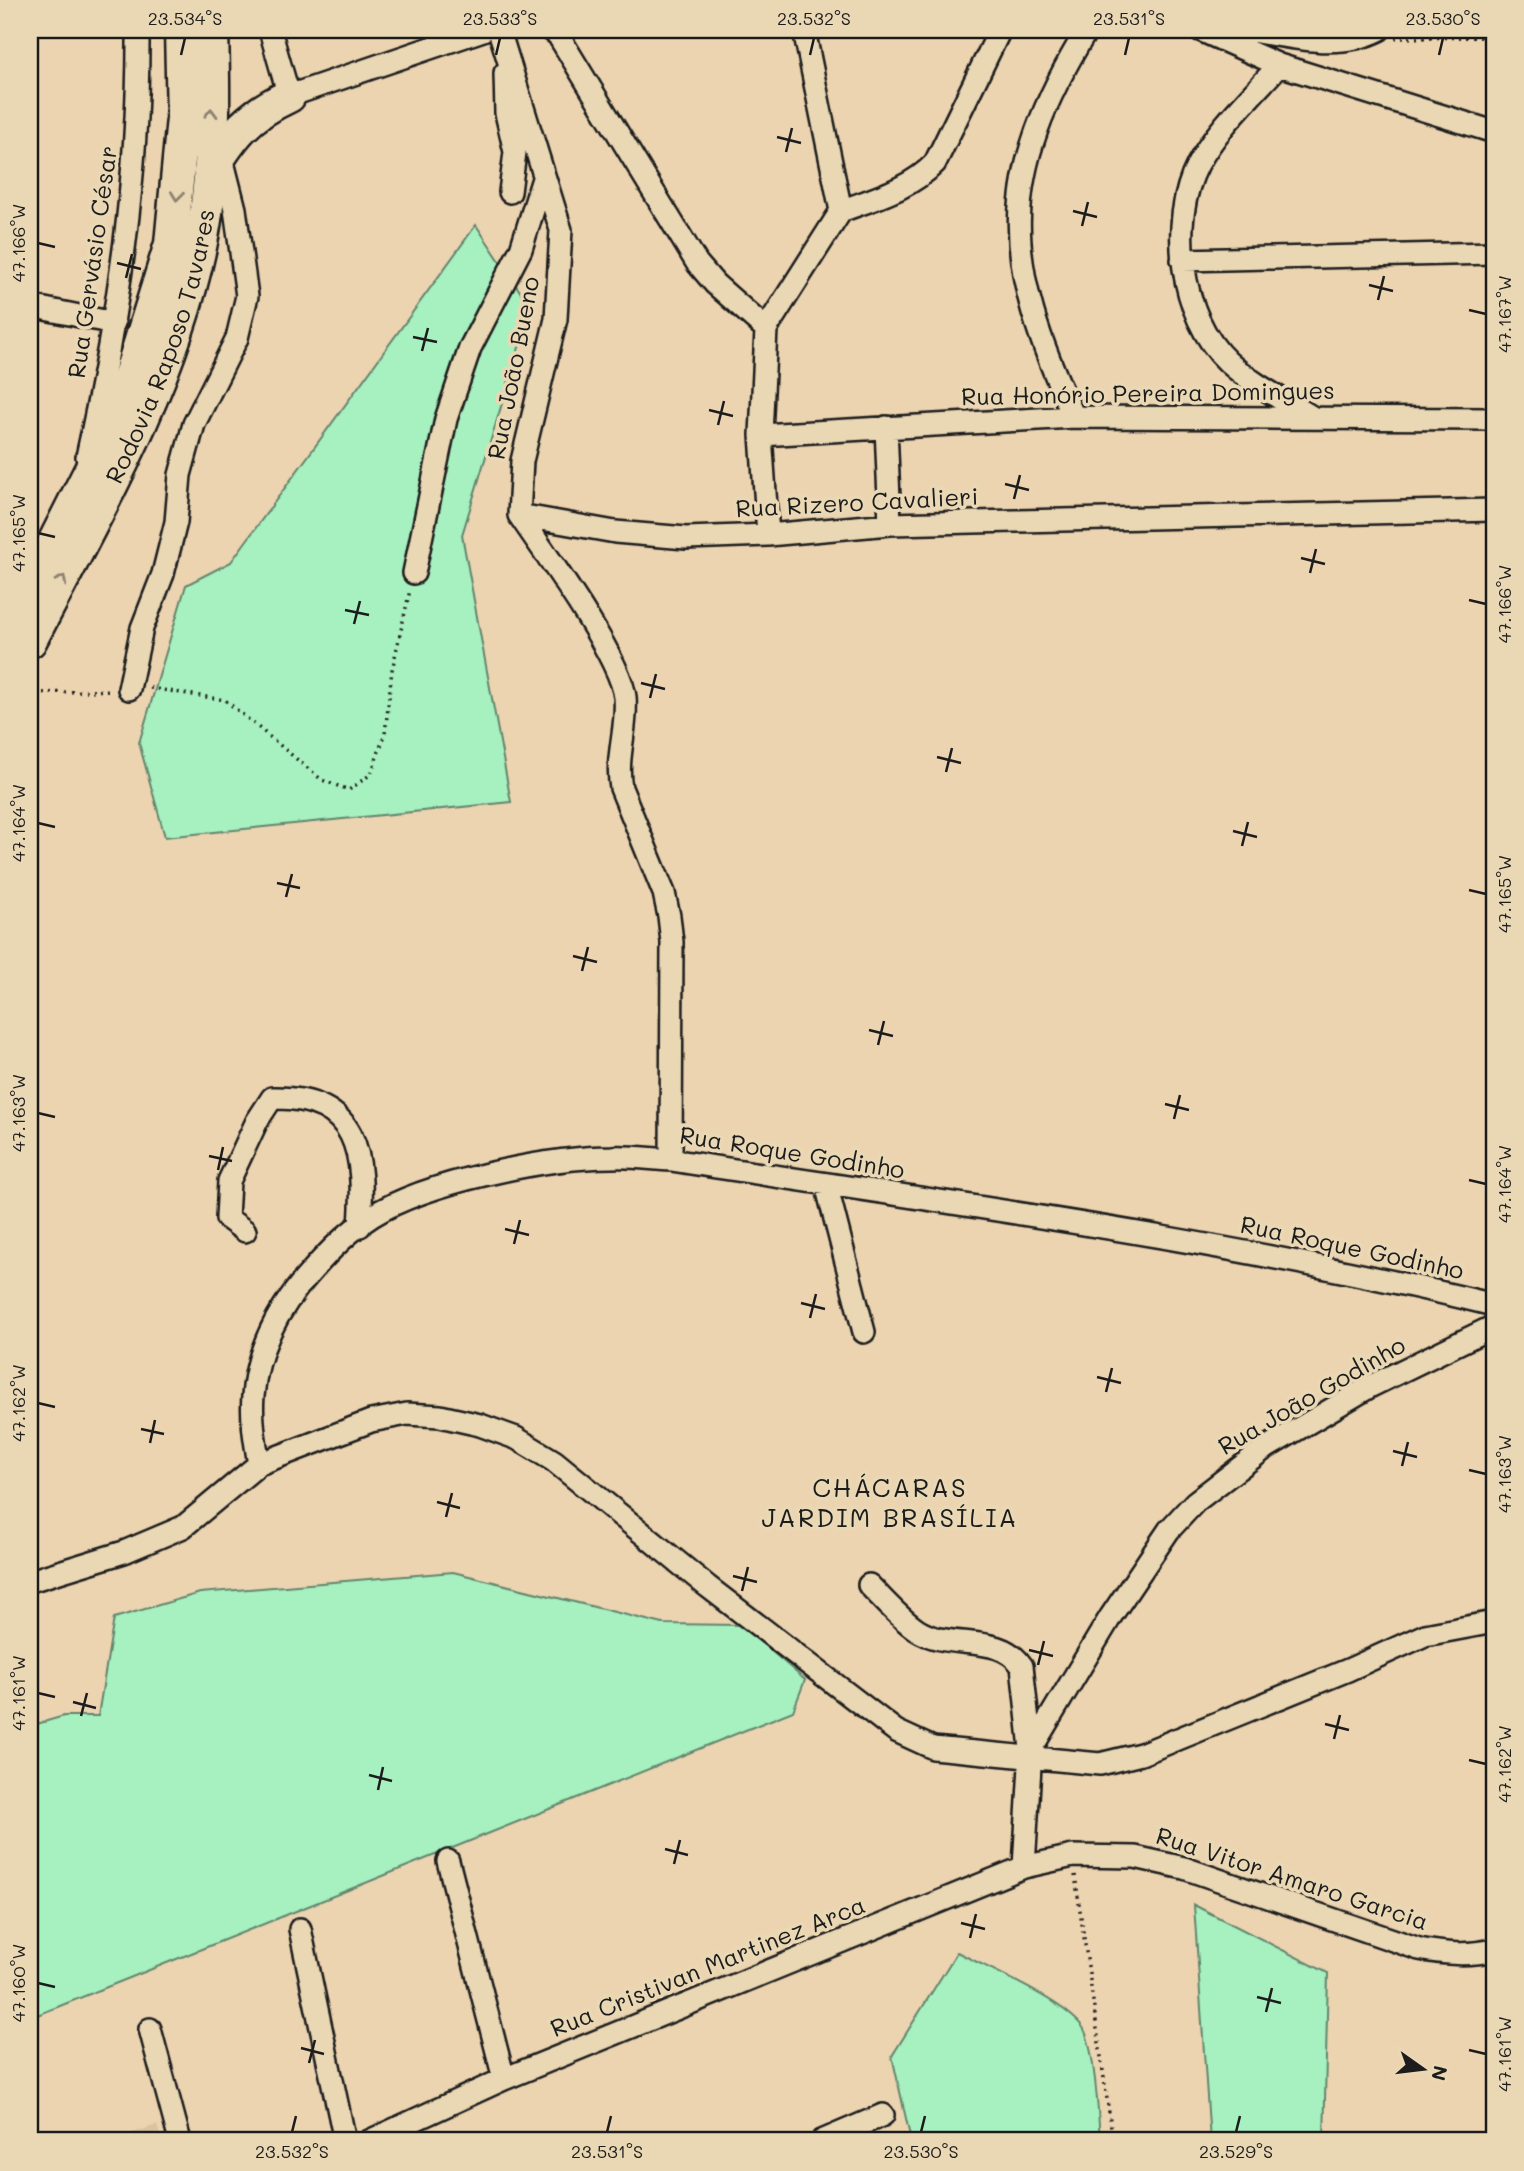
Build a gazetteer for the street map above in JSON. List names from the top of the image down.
{
  "streets": {
    "highway": ["Rodovia Raposo Tavares"],
    "street": [
      "Rua Gervásio César",
      "Rua João Bueno",
      "Rua Honório Pereira Domingues",
      "Rua Rizero Cavalieri",
      "Rua Roque Godinho",
      "Rua João Godinho",
      "Rua Vitor Amaro Garcia",
      "Rua Cristivan Martinez Arca"
    ]
  },
  "crossings": [
    ["Rua Gervásio César", "Rodovia Raposo Tavares"],
    ["Rua João Bueno", "Rua Rizero Cavalieri"],
    ["Rua João Godinho", "Rua Cristivan Martinez Arca"],
    ["Rua Vitor Amaro Garcia", "Rua Cristivan Martinez Arca"]
  ],
  "districts": ["CHÁCARAS JARDIM BRASÍLIA"],
  "north": "right",
  "coordinates": [
    "23.534°S",
    "23.533°S",
    "23.532°S",
    "23.531°S",
    "23.530°S",
    "47.166°W",
    "47.167°W",
    "47.165°W",
    "47.164°W",
    "47.163°W",
    "47.162°W",
    "47.161°W",
    "47.160°W",
    "23.529°S"
  ]
}
